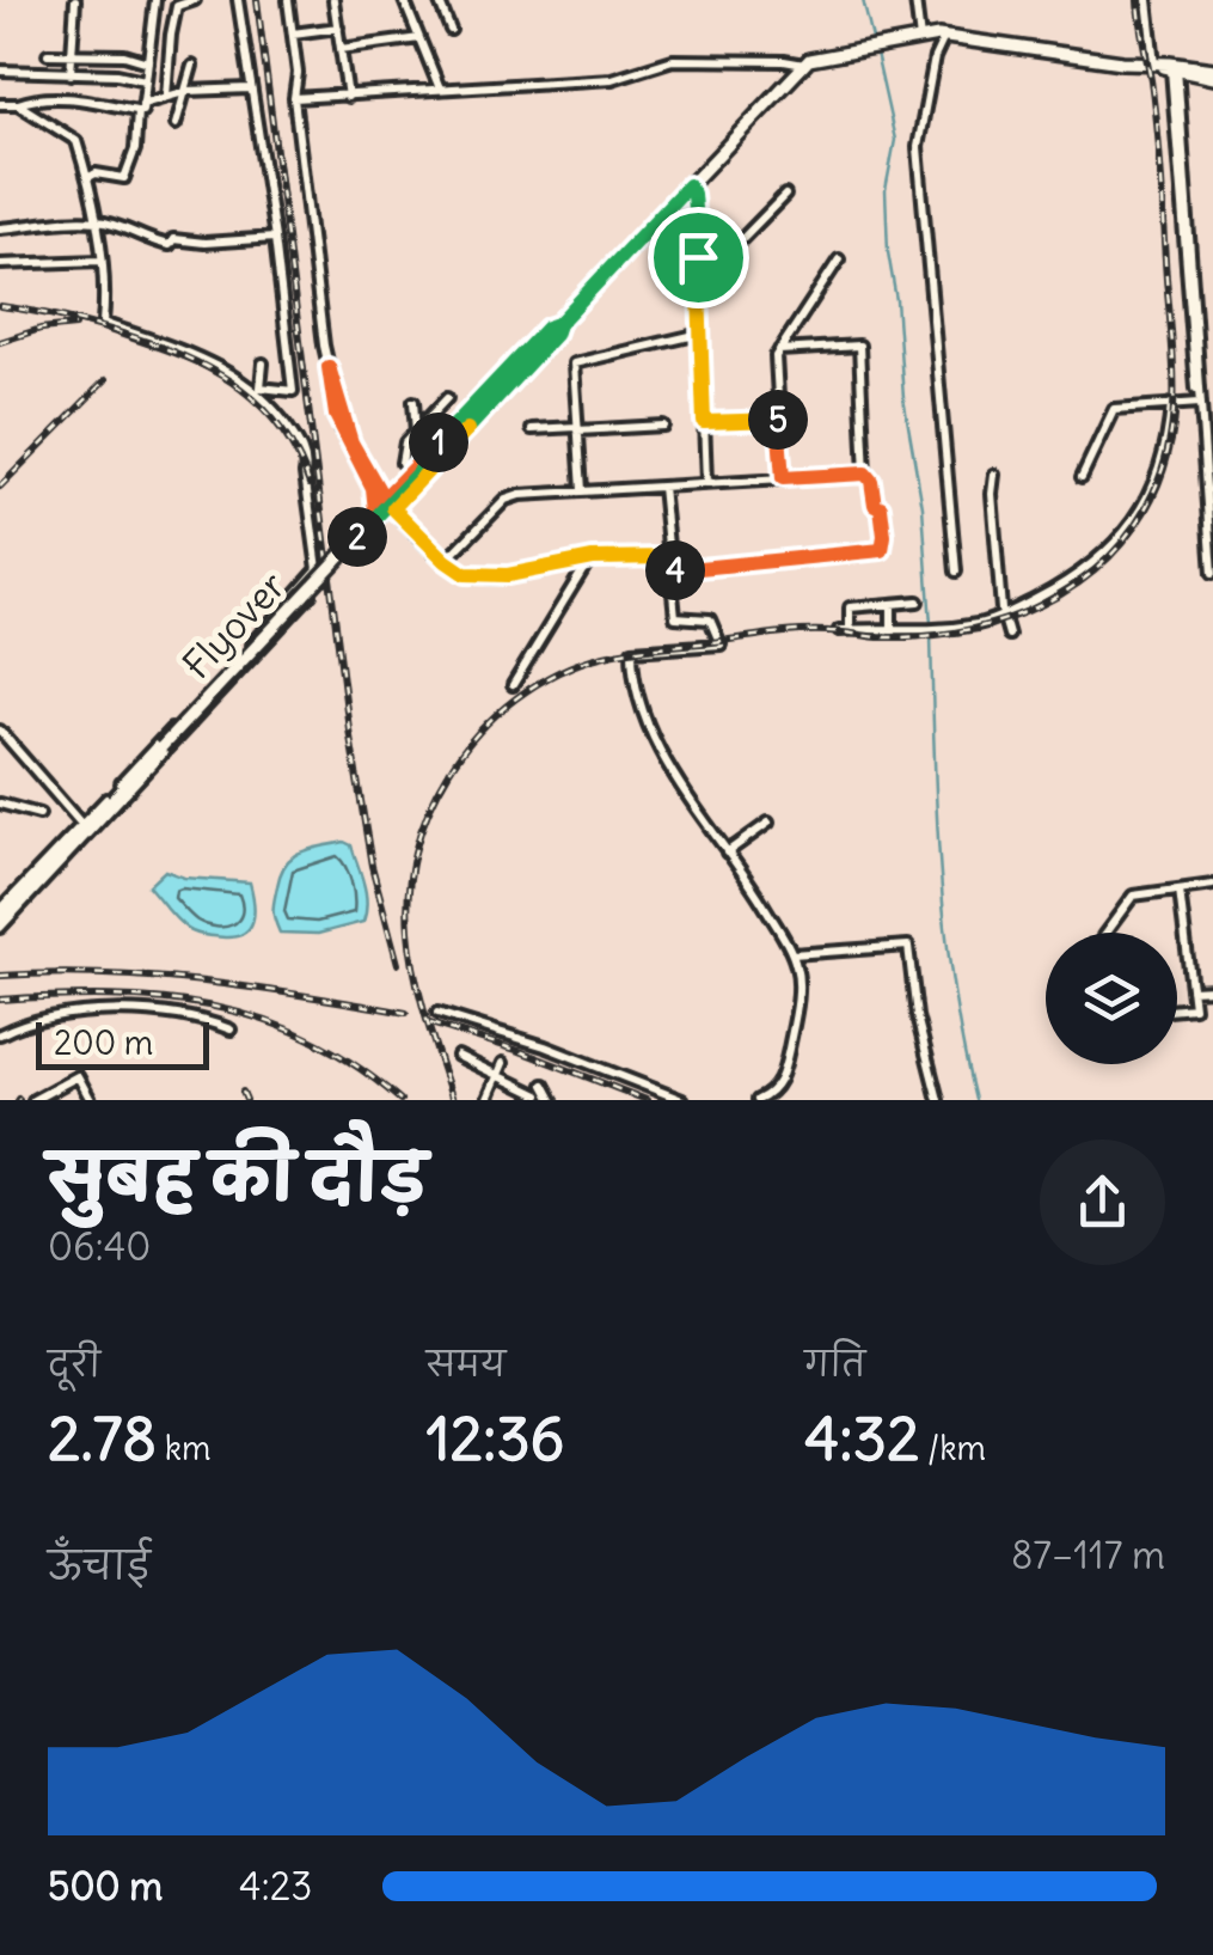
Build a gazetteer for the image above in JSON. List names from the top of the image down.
{
  "streets": {
    "main road": ["Flyover"]
  },
  "scale_bar": "200 m",
  "page": {
    "pins": [
      "5",
      "1",
      "2",
      "4"
    ],
    "scale": "200 m",
    "heading": ["सुबह की दौड़", "06:40"],
    "stats": [
      ["दूरी", "2.78 km"],
      ["समय", "12:36"],
      ["गति", "4:32 /km"]
    ],
    "chart": ["ऊँचाई", "87–117 m"],
    "list": [
      {
        "name": "500 m",
        "note": "4:23"
      }
    ]
  }
}
